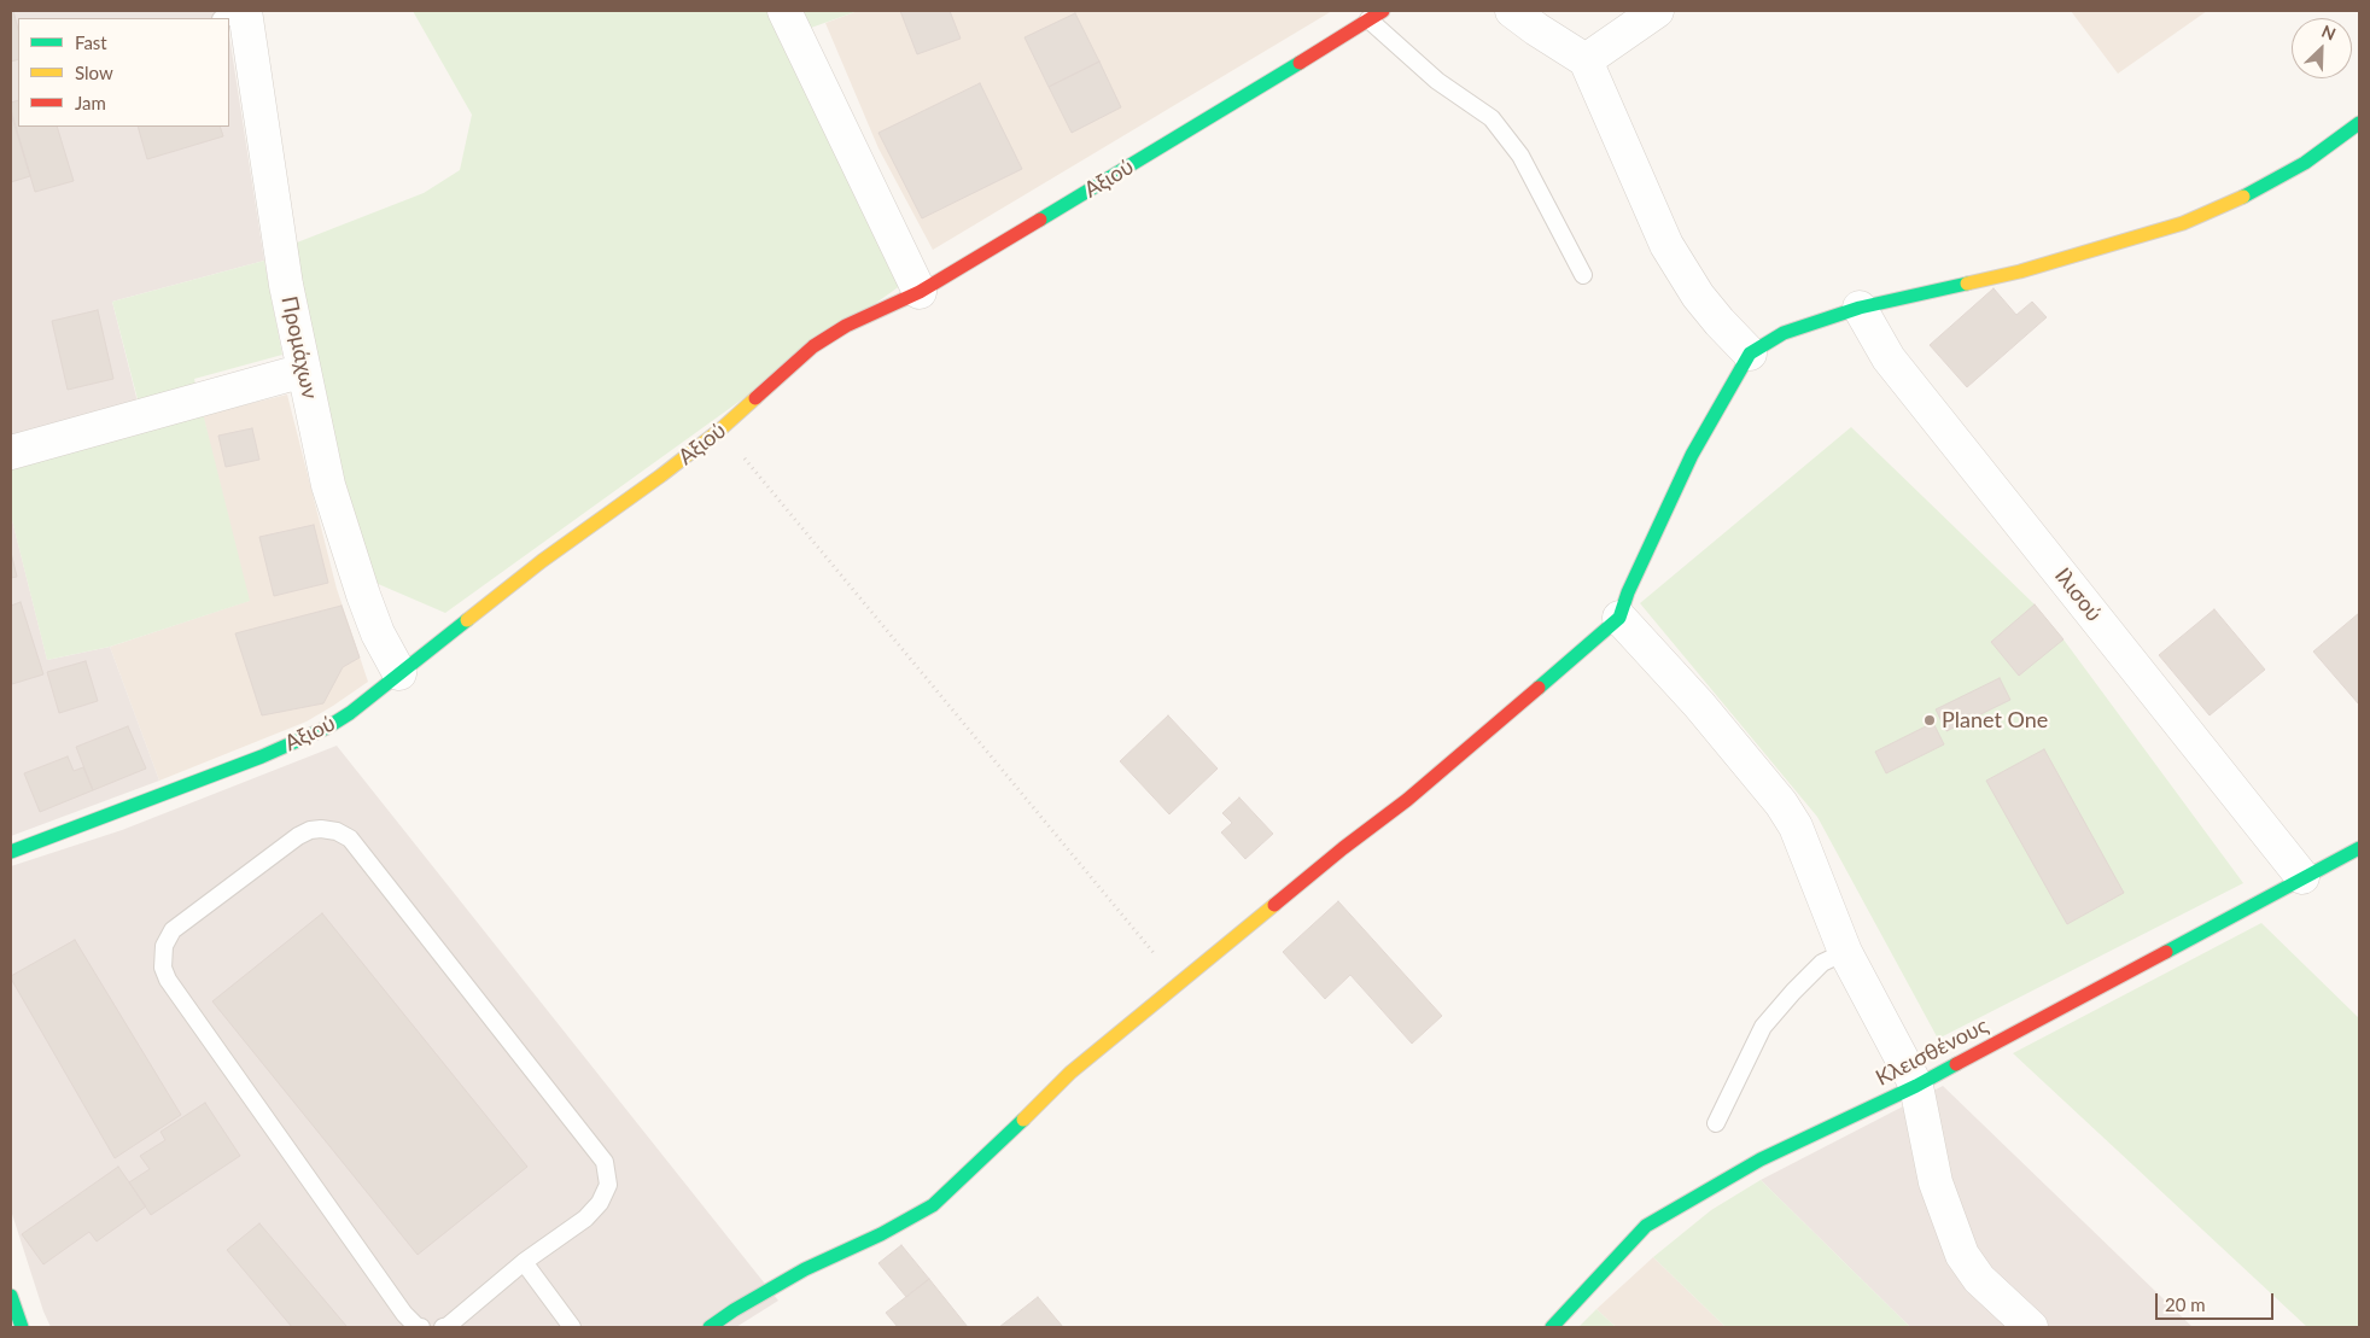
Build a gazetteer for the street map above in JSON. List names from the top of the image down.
{
  "streets": {
    "street": [
      "Αξιού",
      "Προμάχων",
      "Ιλισού",
      "Κλεισθένους"
    ]
  },
  "crossings": [
    ["Αξιού", "Προμάχων"],
    ["Ιλισού", "Κλεισθένους"]
  ],
  "places": ["Planet One"],
  "legend": ["Fast", "Slow", "Jam"],
  "scale_bar": "20 m",
  "north": "top right"
}
